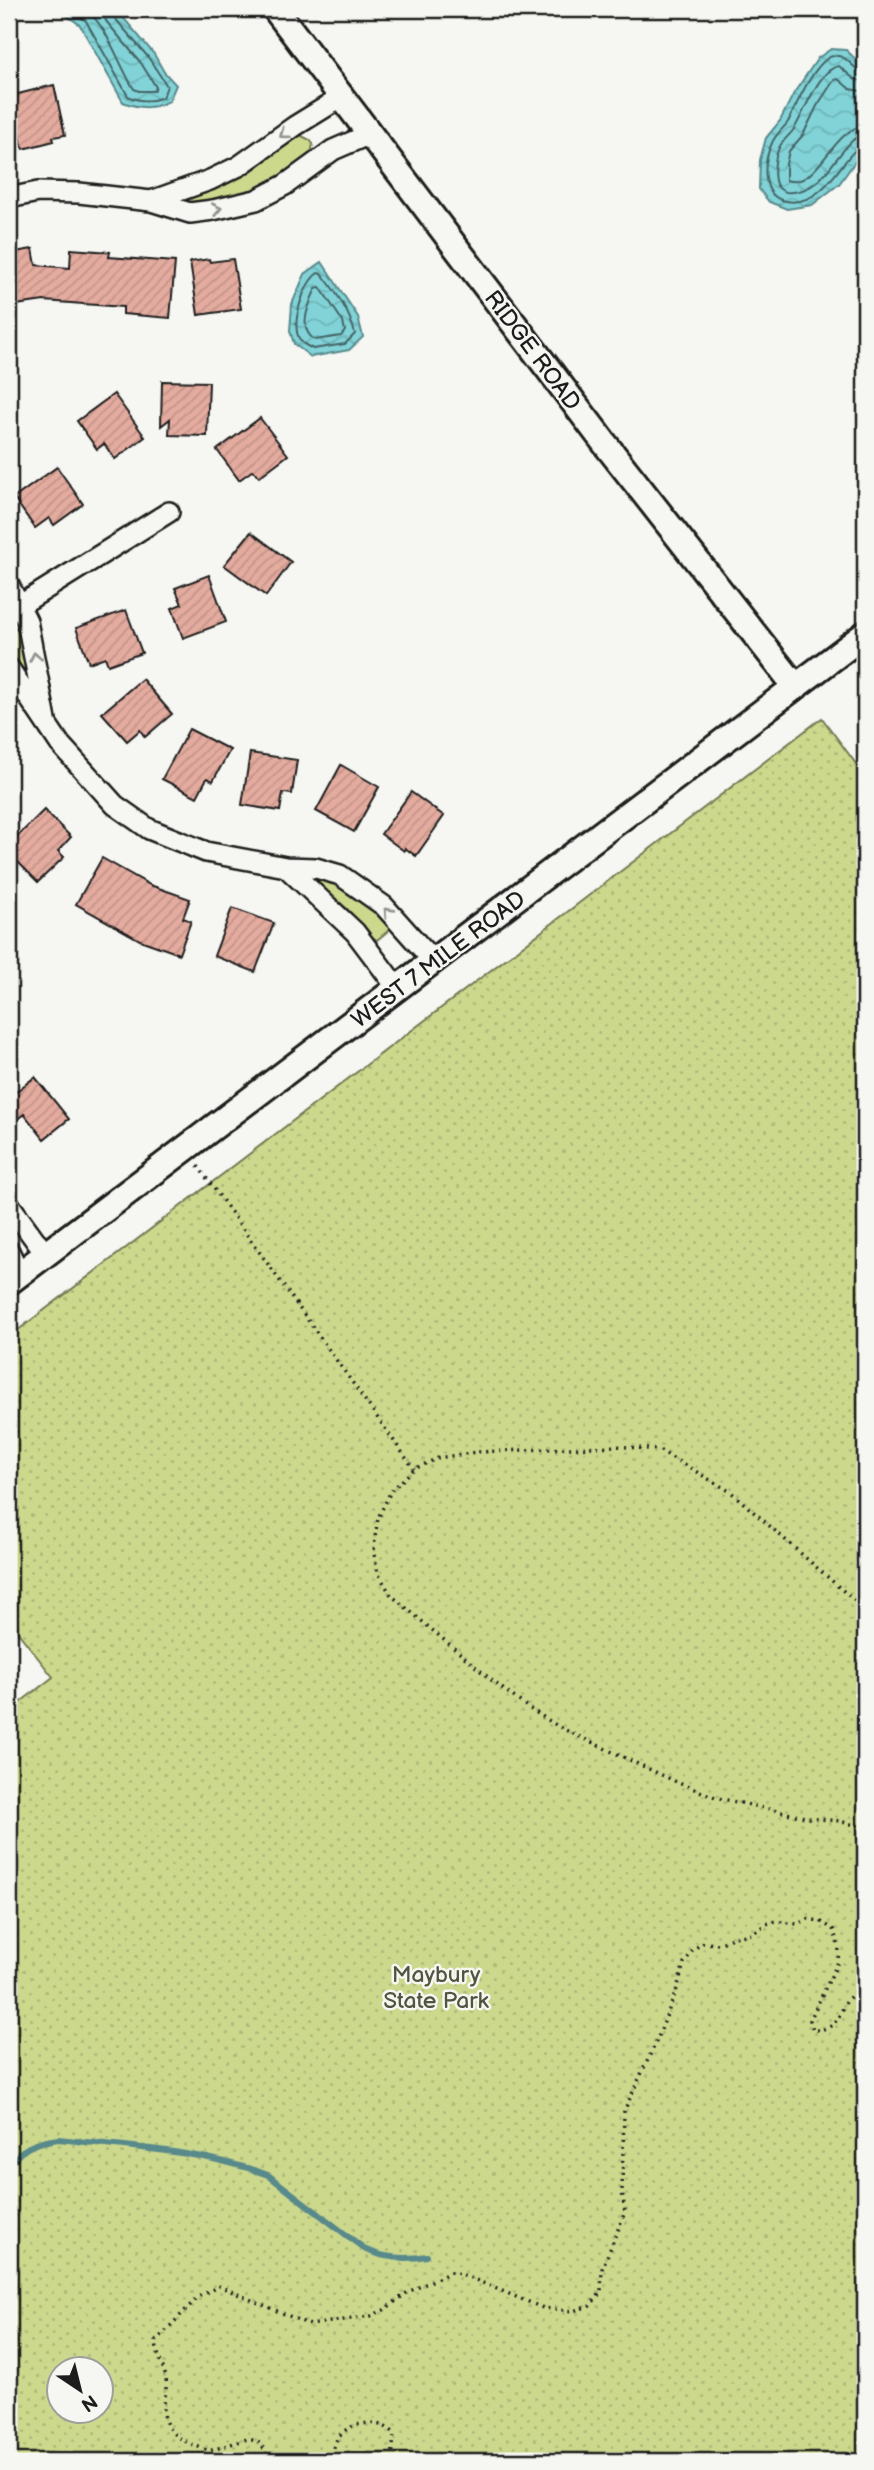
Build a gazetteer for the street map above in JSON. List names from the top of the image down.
{
  "streets": {
    "street": ["RIDGE ROAD", "WEST 7 MILE ROAD"]
  },
  "crossings": [
    ["RIDGE ROAD", "WEST 7 MILE ROAD"]
  ],
  "parks": ["Maybury State Park"],
  "north": "bottom right"
}
